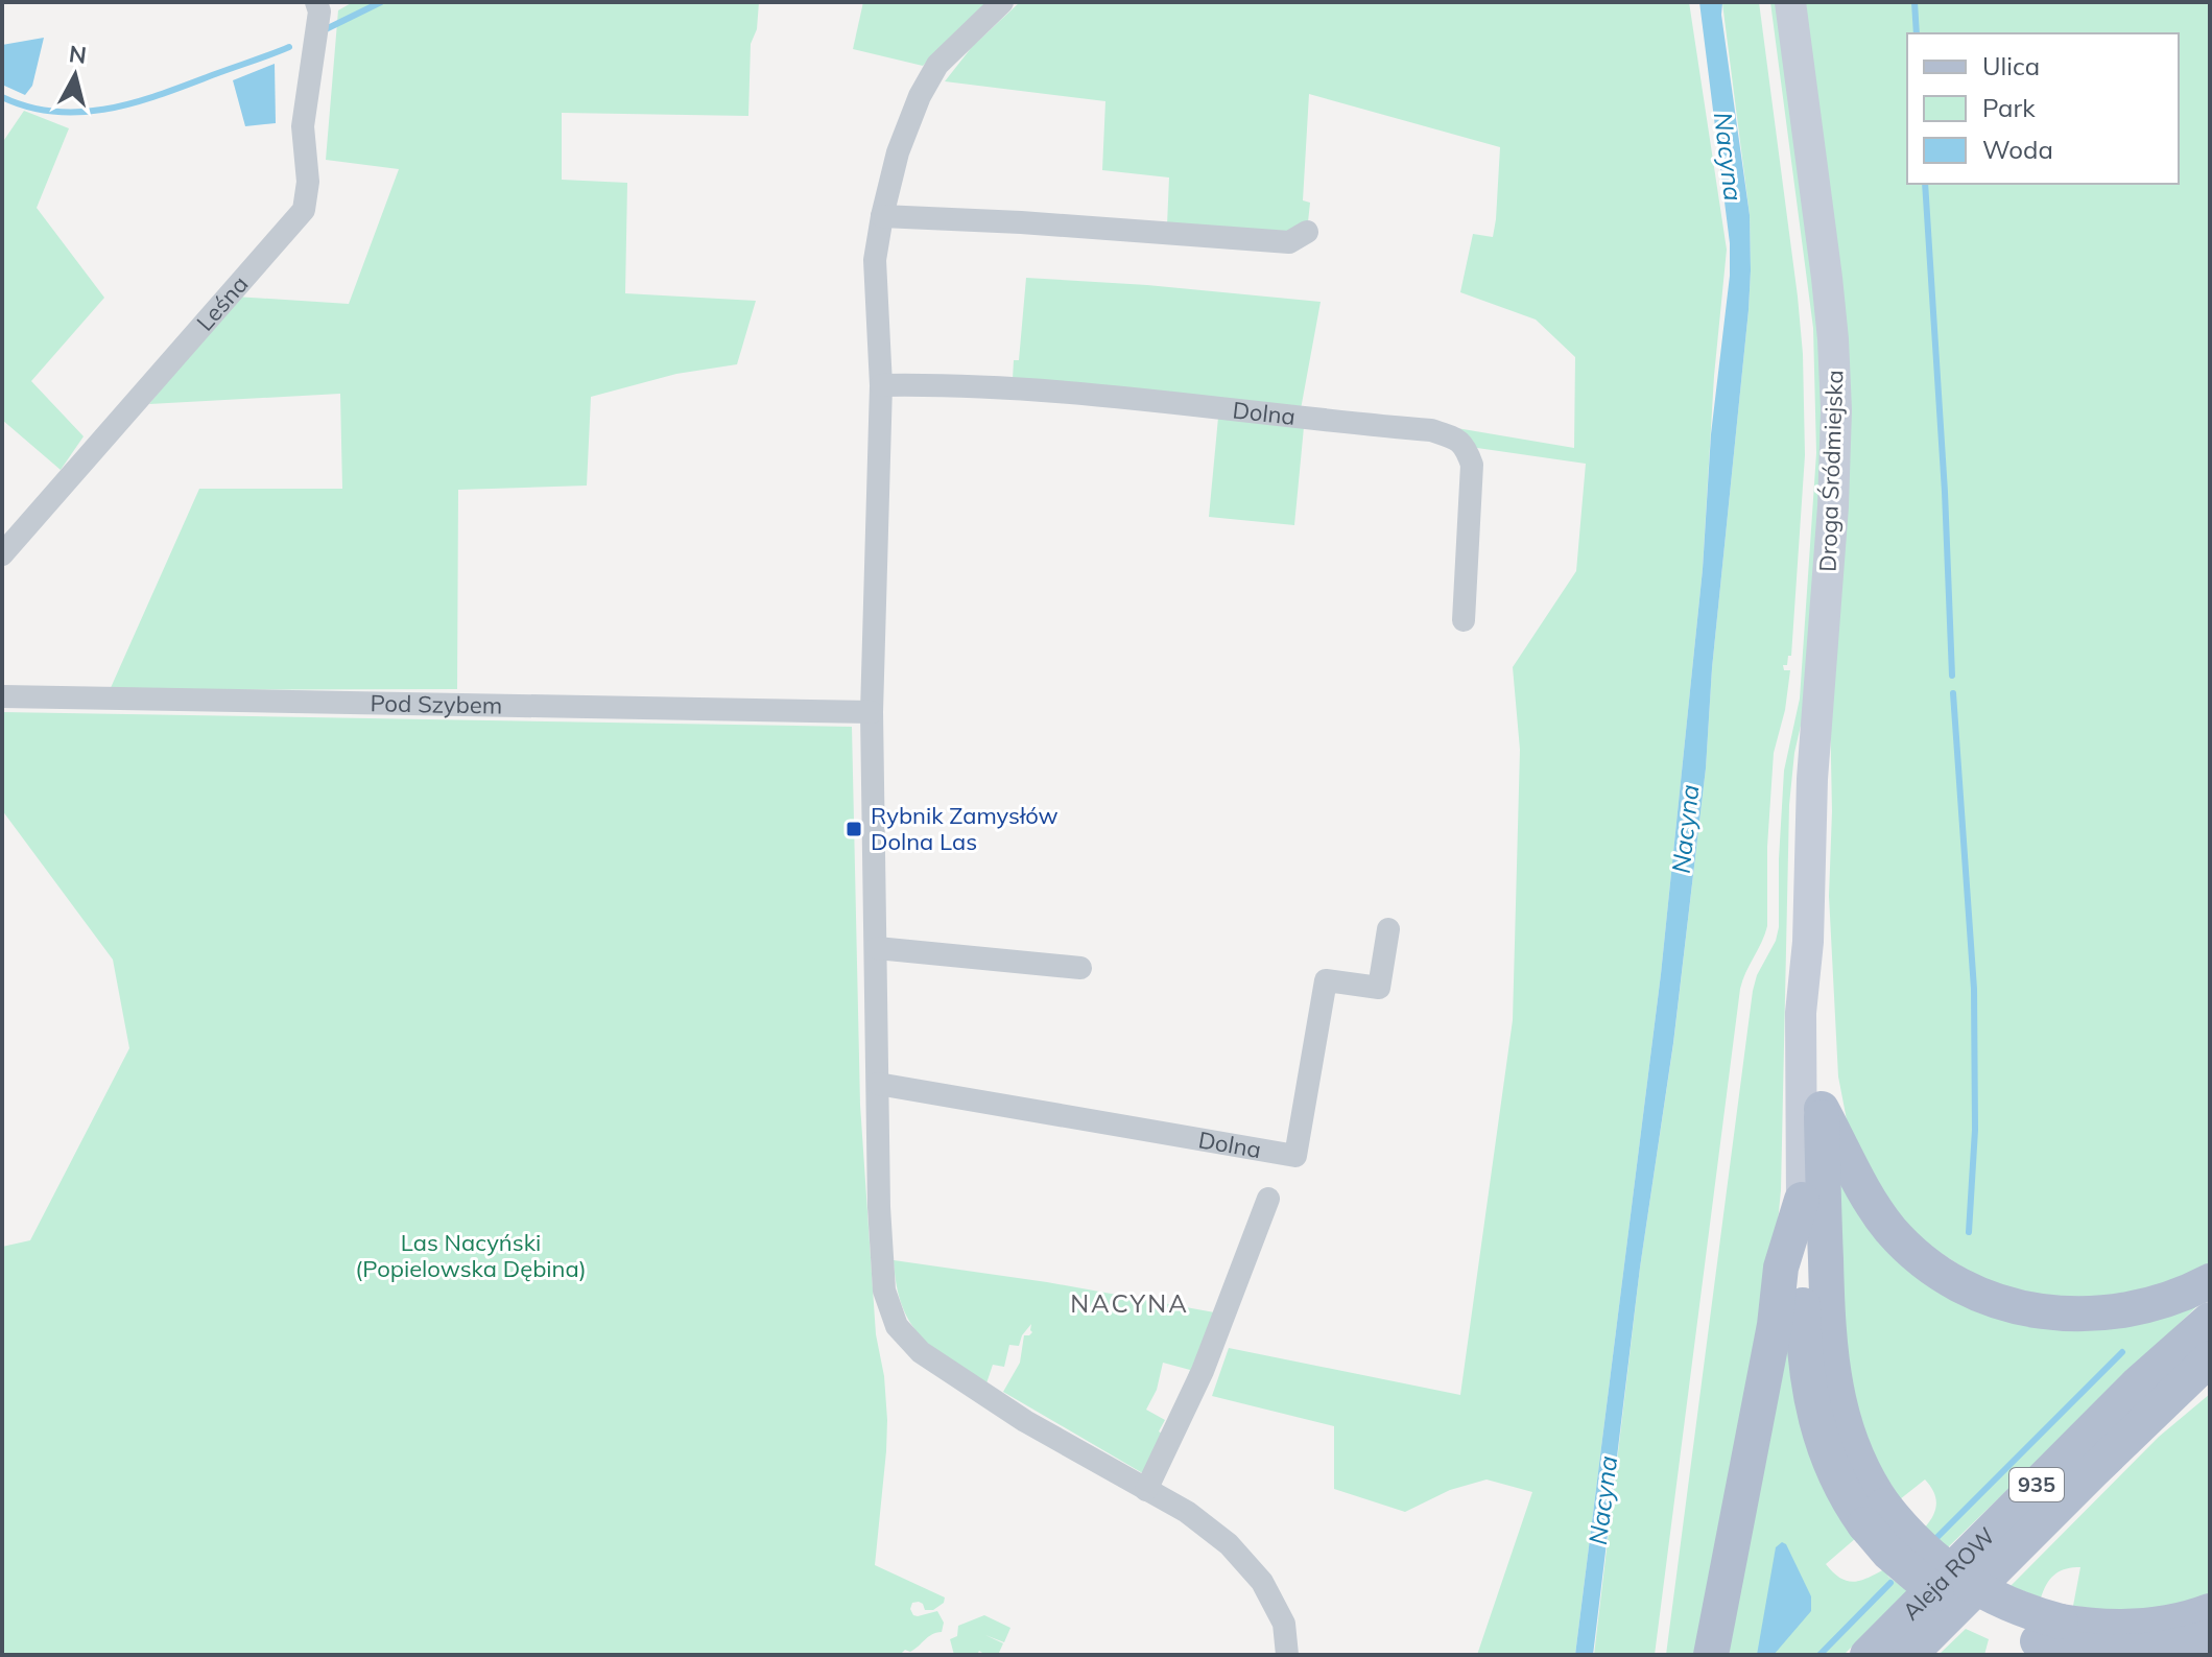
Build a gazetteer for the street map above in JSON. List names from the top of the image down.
{
  "streets": {
    "main road": ["Droga Śródmiejska", "935", "Aleja ROW"],
    "street": ["Leśna", "Dolna", "Pod Szybem"]
  },
  "districts": ["NACYNA"],
  "water": ["Nacyna"],
  "parks": ["Las Nacyński (Popielowska Dębina)"],
  "places": {
    "transit": ["Rybnik Zamysłów Dolna Las"]
  },
  "legend": ["Ulica", "Park", "Woda"],
  "north": "top"
}
